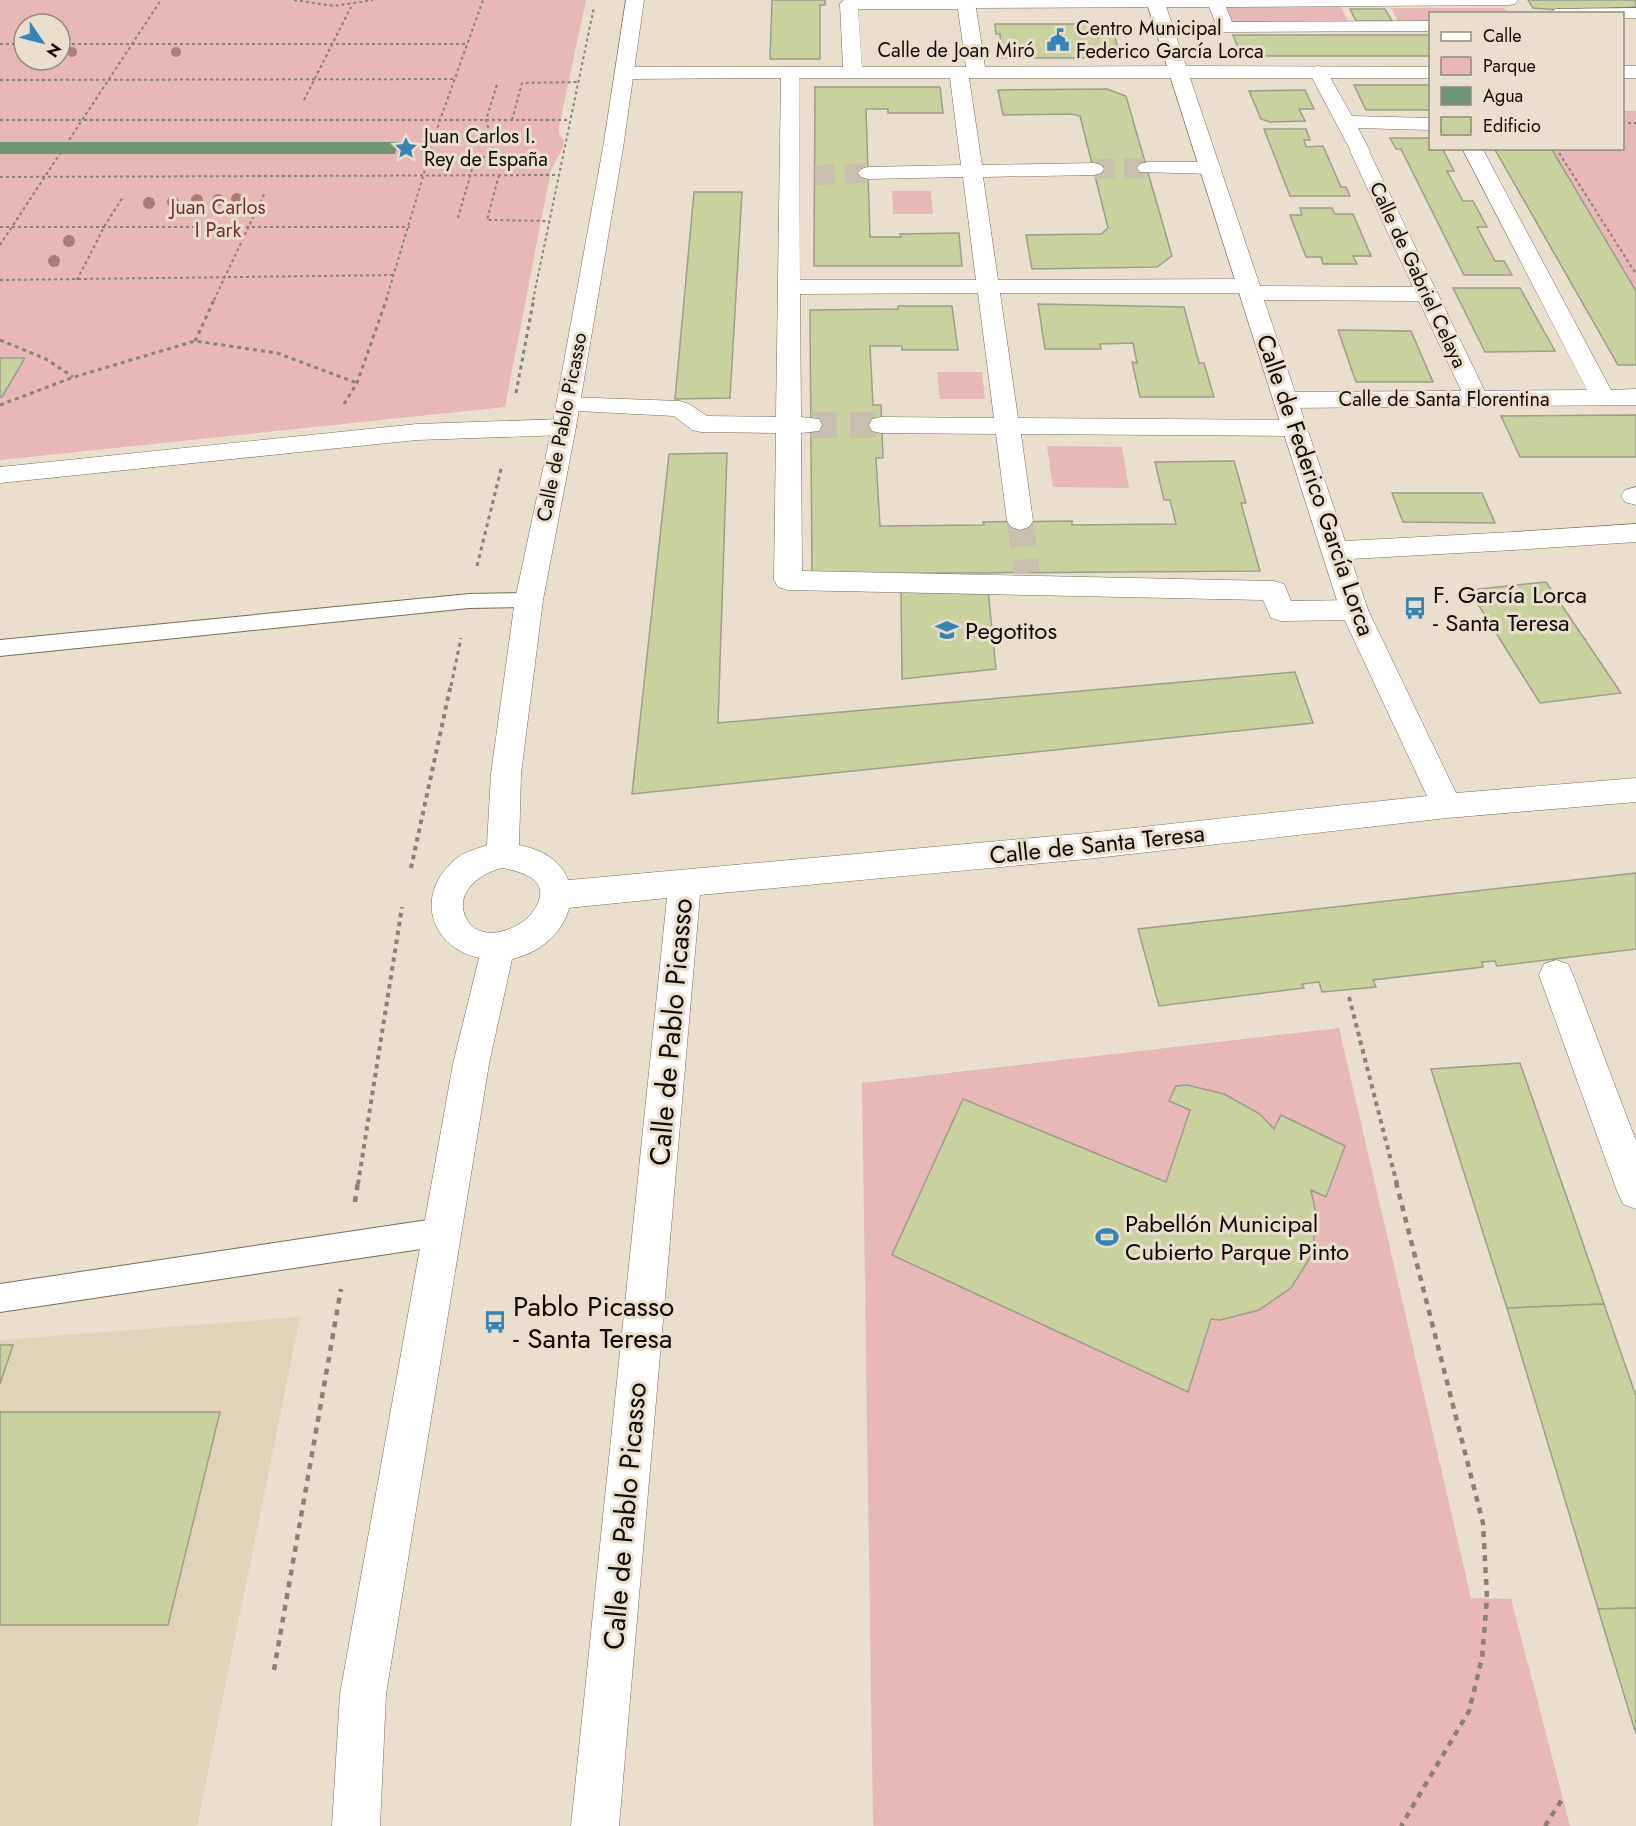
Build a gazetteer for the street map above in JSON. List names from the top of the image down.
{
  "streets": {
    "street": [
      "Calle de Joan Miró",
      "Calle de Gabriel Celaya",
      "Calle de Santa Florentina",
      "Calle de Pablo Picasso",
      "Calle de Federico García Lorca",
      "Calle de Santa Teresa"
    ]
  },
  "crossings": [
    ["Calle de Joan Miró", "Calle de Pablo Picasso"],
    ["Calle de Joan Miró", "Calle de Federico García Lorca"],
    ["Calle de Gabriel Celaya", "Calle de Santa Florentina"],
    ["Calle de Santa Florentina", "Calle de Federico García Lorca"],
    ["Calle de Pablo Picasso", "Calle de Santa Teresa"],
    ["Calle de Federico García Lorca", "Calle de Santa Teresa"]
  ],
  "parks": ["Juan Carlos I Park"],
  "places": {
    "public building": ["Centro Municipal Federico García Lorca"],
    "place": ["Juan Carlos I. Rey de España"],
    "bus stop": ["F. García Lorca - Santa Teresa", "Pablo Picasso - Santa Teresa"],
    "school or university": ["Pegotitos"],
    "sports": ["Pabellón Municipal Cubierto Parque Pinto"]
  },
  "legend": [
    "Calle",
    "Parque",
    "Agua",
    "Edificio"
  ],
  "north": "bottom right"
}
